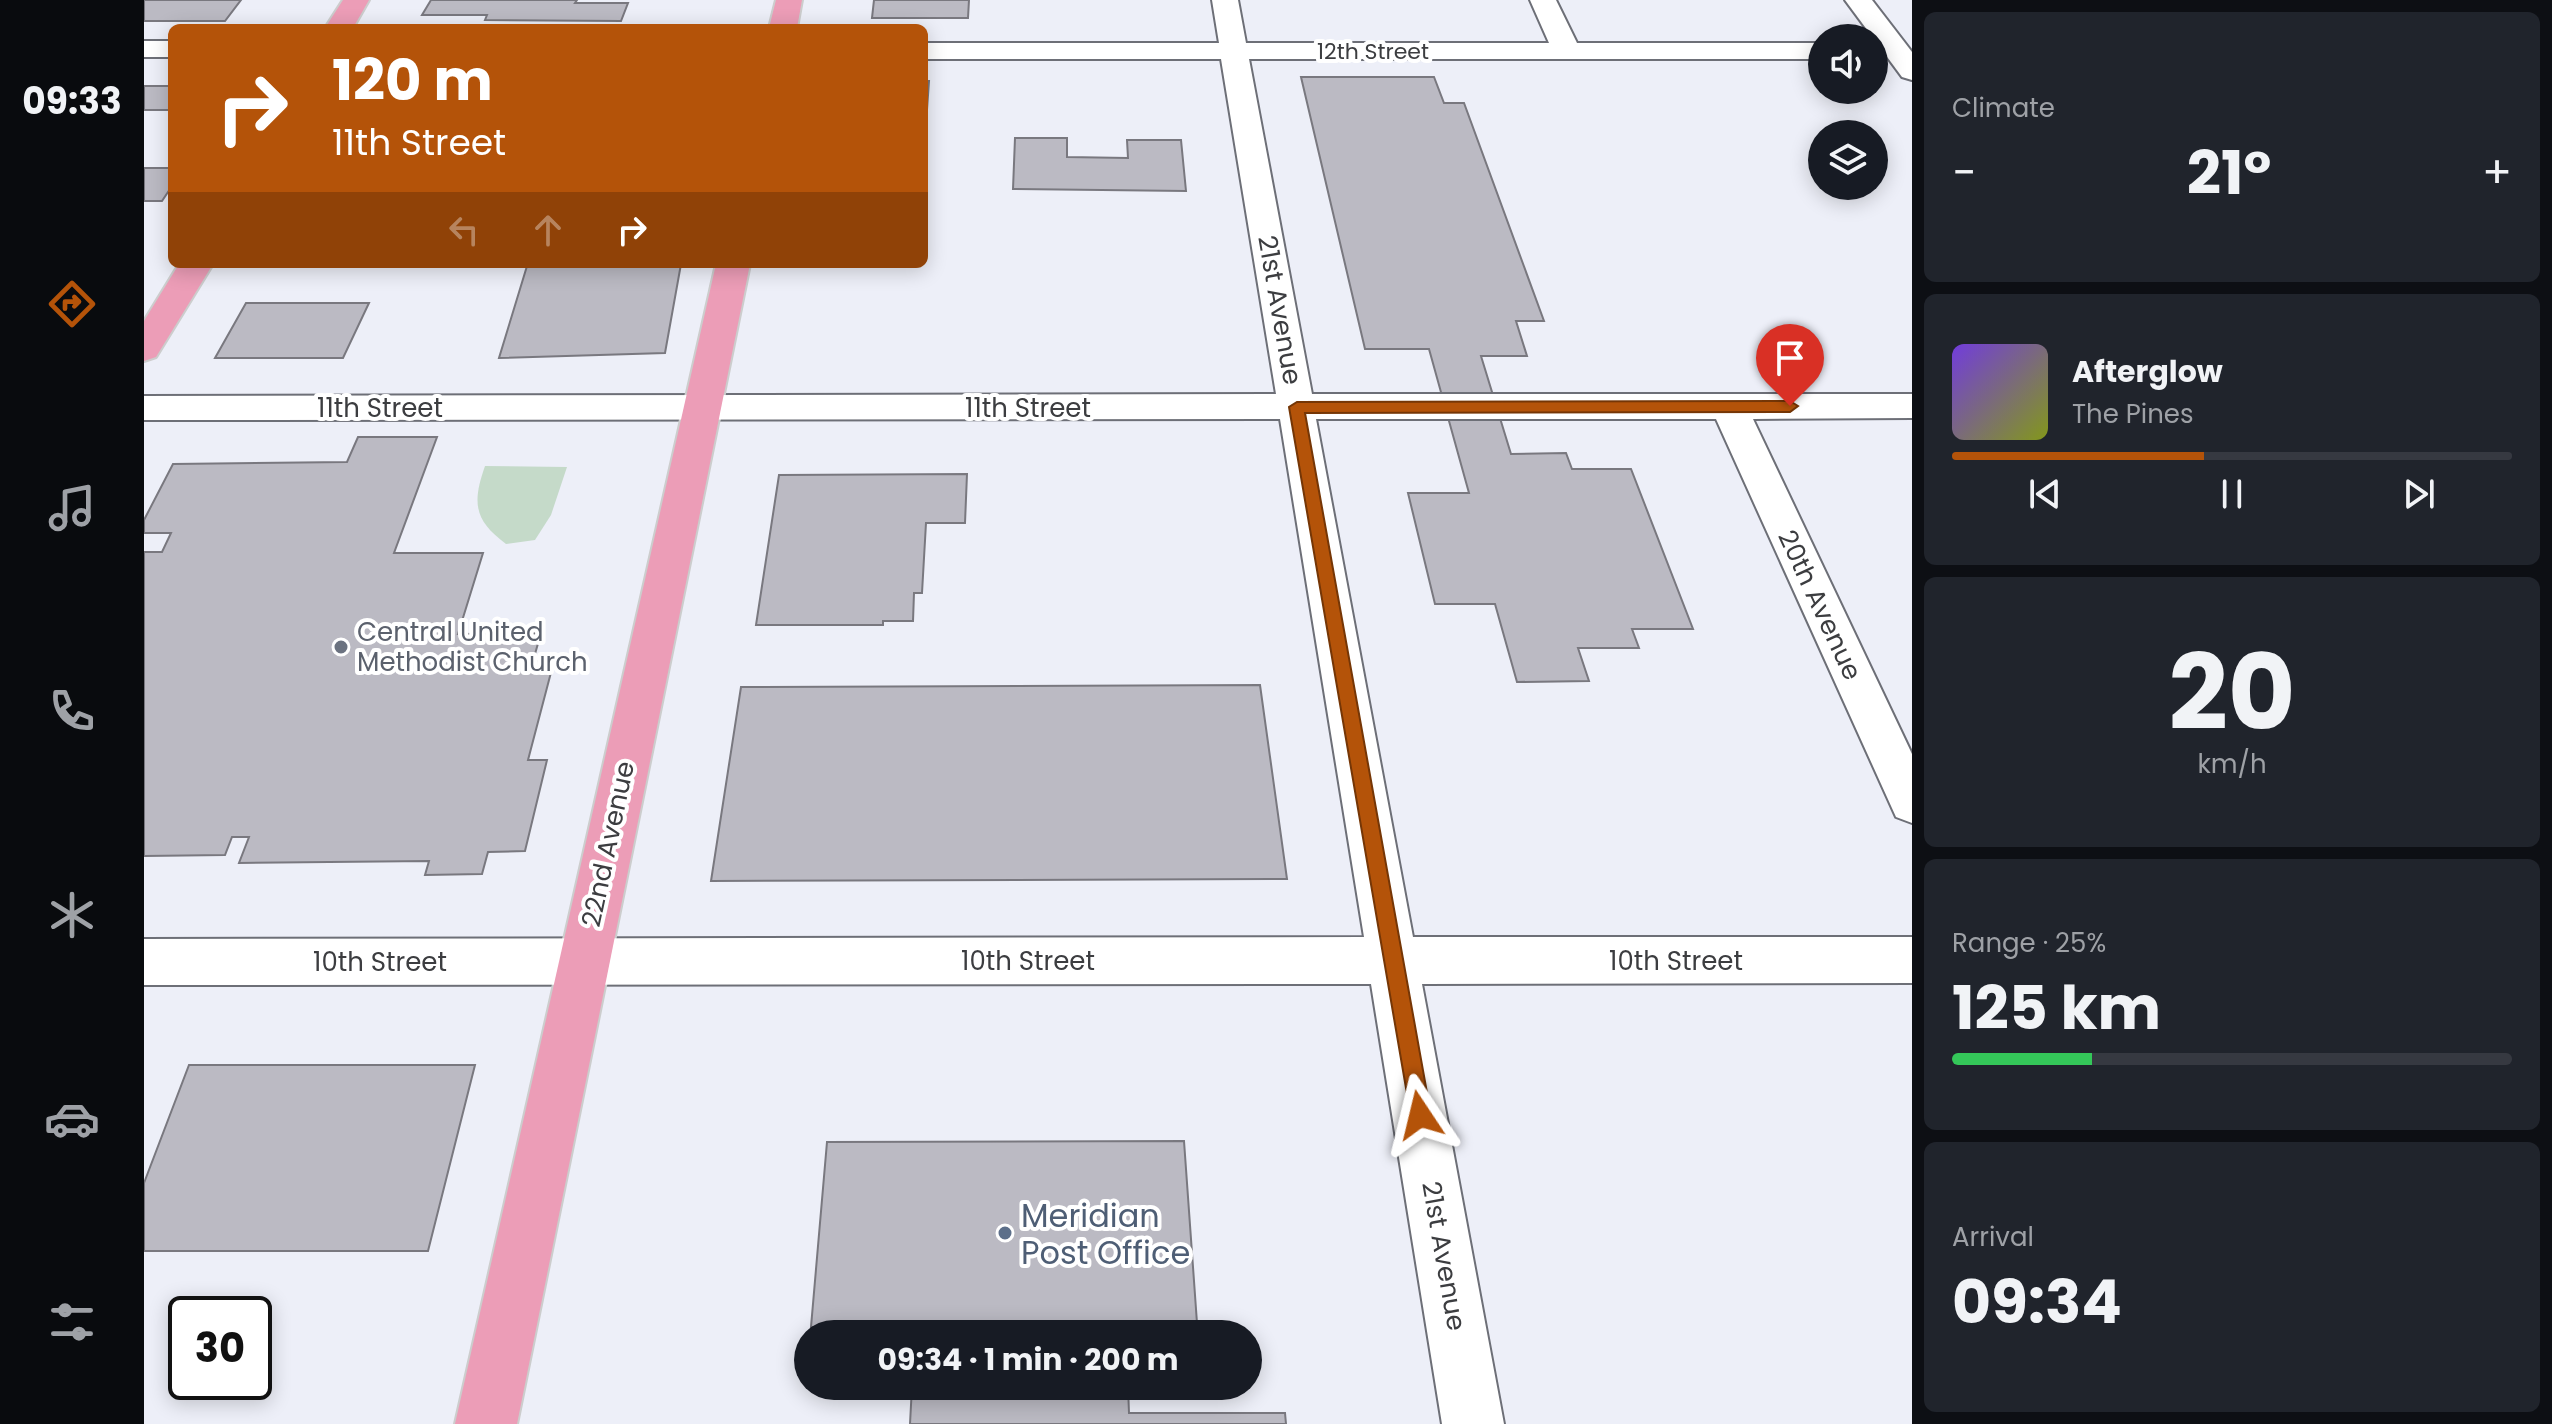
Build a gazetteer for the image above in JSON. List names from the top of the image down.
{
  "streets": {
    "main road": ["22nd Avenue"],
    "street": [
      "12th Street",
      "21st Avenue",
      "11th Street",
      "20th Avenue",
      "10th Street"
    ]
  },
  "crossings": [
    ["12th Street", "21st Avenue"],
    ["21st Avenue", "11th Street"],
    ["21st Avenue", "10th Street"],
    ["11th Street", "20th Avenue"],
    ["11th Street", "22nd Avenue"],
    ["22nd Avenue", "10th Street"]
  ],
  "places": ["Central United Methodist Church", "Meridian Post Office"],
  "page": {
    "tabs": "09:33",
    "tile": [
      "Climate",
      ["20", "km/h"],
      ["Range · 25%", "125 km"],
      ["Arrival", "09:34"]
    ],
    "turn": ["120 m", "11th Street"],
    "heat": ["−", "21°", "+"],
    "song": ["Afterglow", "The Pines"],
    "limit": "30",
    "trip": "09:34 · 1 min · 200 m"
  }
}
